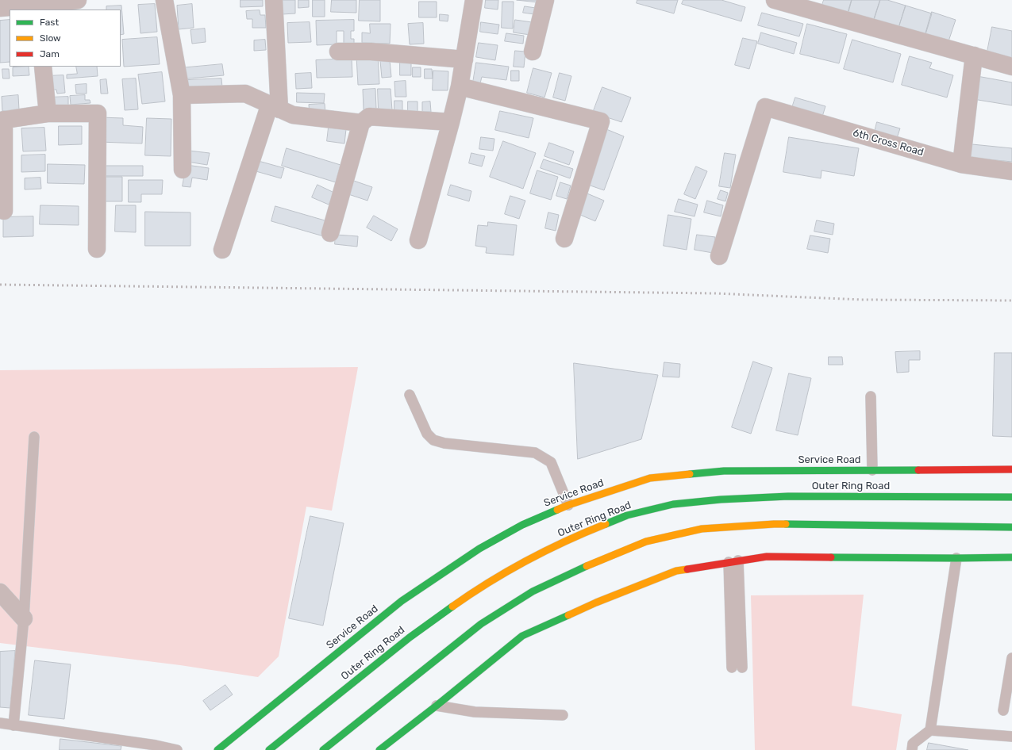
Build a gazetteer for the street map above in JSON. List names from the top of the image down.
{
  "streets": {
    "main road": ["Service Road", "Outer Ring Road"],
    "street": ["6th Cross Road"]
  },
  "legend": ["Fast", "Slow", "Jam"]
}
